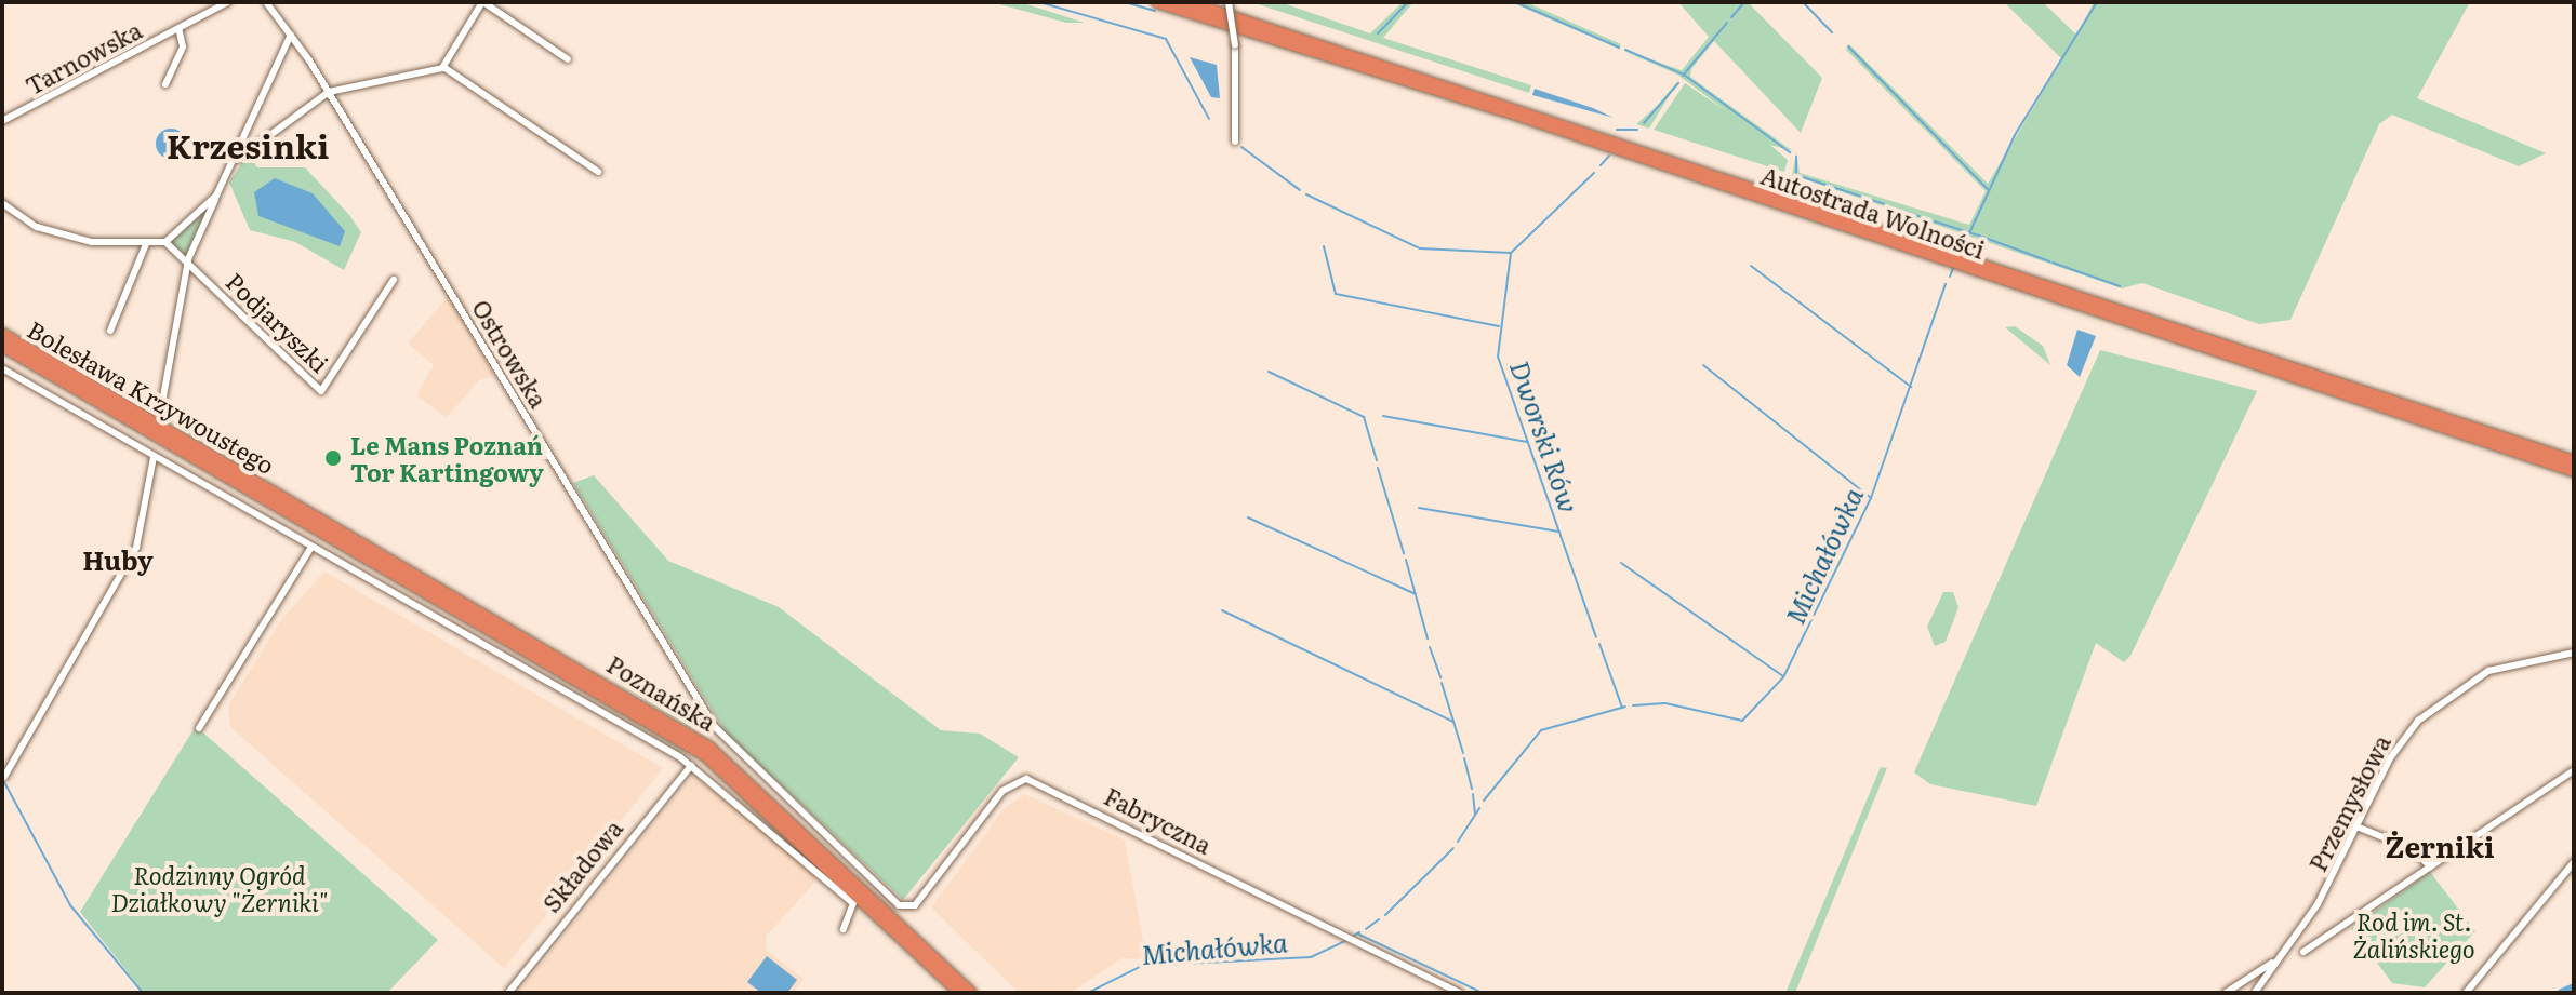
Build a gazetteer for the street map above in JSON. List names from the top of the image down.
{
  "streets": {
    "highway": ["Autostrada Wolności", "Bolesława Krzywoustego", "Poznańska"],
    "street": [
      "Tarnowska",
      "Podjaryszki",
      "Ostrowska",
      "Przemysłowa",
      "Fabryczna",
      "Składowa"
    ]
  },
  "crossings": [
    ["Ostrowska", "Fabryczna"],
    ["Bolesława Krzywoustego", "Poznańska"]
  ],
  "districts": ["Krzesinki", "Huby", "Żerniki"],
  "water": ["Dworski Rów", "Michałówka"],
  "parks": ["Rodzinny Ogród Działkowy \"Żerniki\"", "Rod im. St. Żalińskiego"],
  "places": ["Le Mans Poznań Tor Kartingowy"]
}
